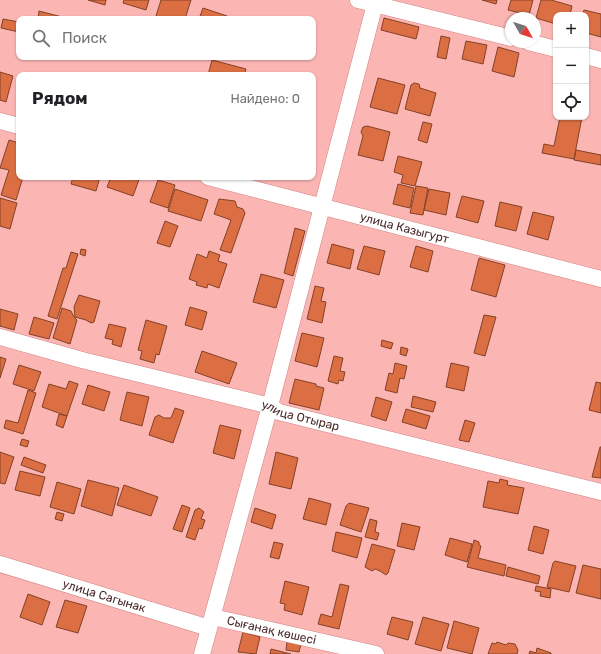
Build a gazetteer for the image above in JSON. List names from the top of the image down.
{
  "streets": {
    "street": [
      "улица Казыгурт",
      "улица Отырар",
      "улица Сагынак",
      "Сығанақ көшесі"
    ]
  },
  "crossings": [
    ["улица Сагынак", "Сығанақ көшесі"]
  ],
  "north": "bottom right",
  "page": {
    "map_buttons": ["+", "−"],
    "search": "Поиск",
    "heading": ["Рядом", "Найдено: 0"]
  }
}
